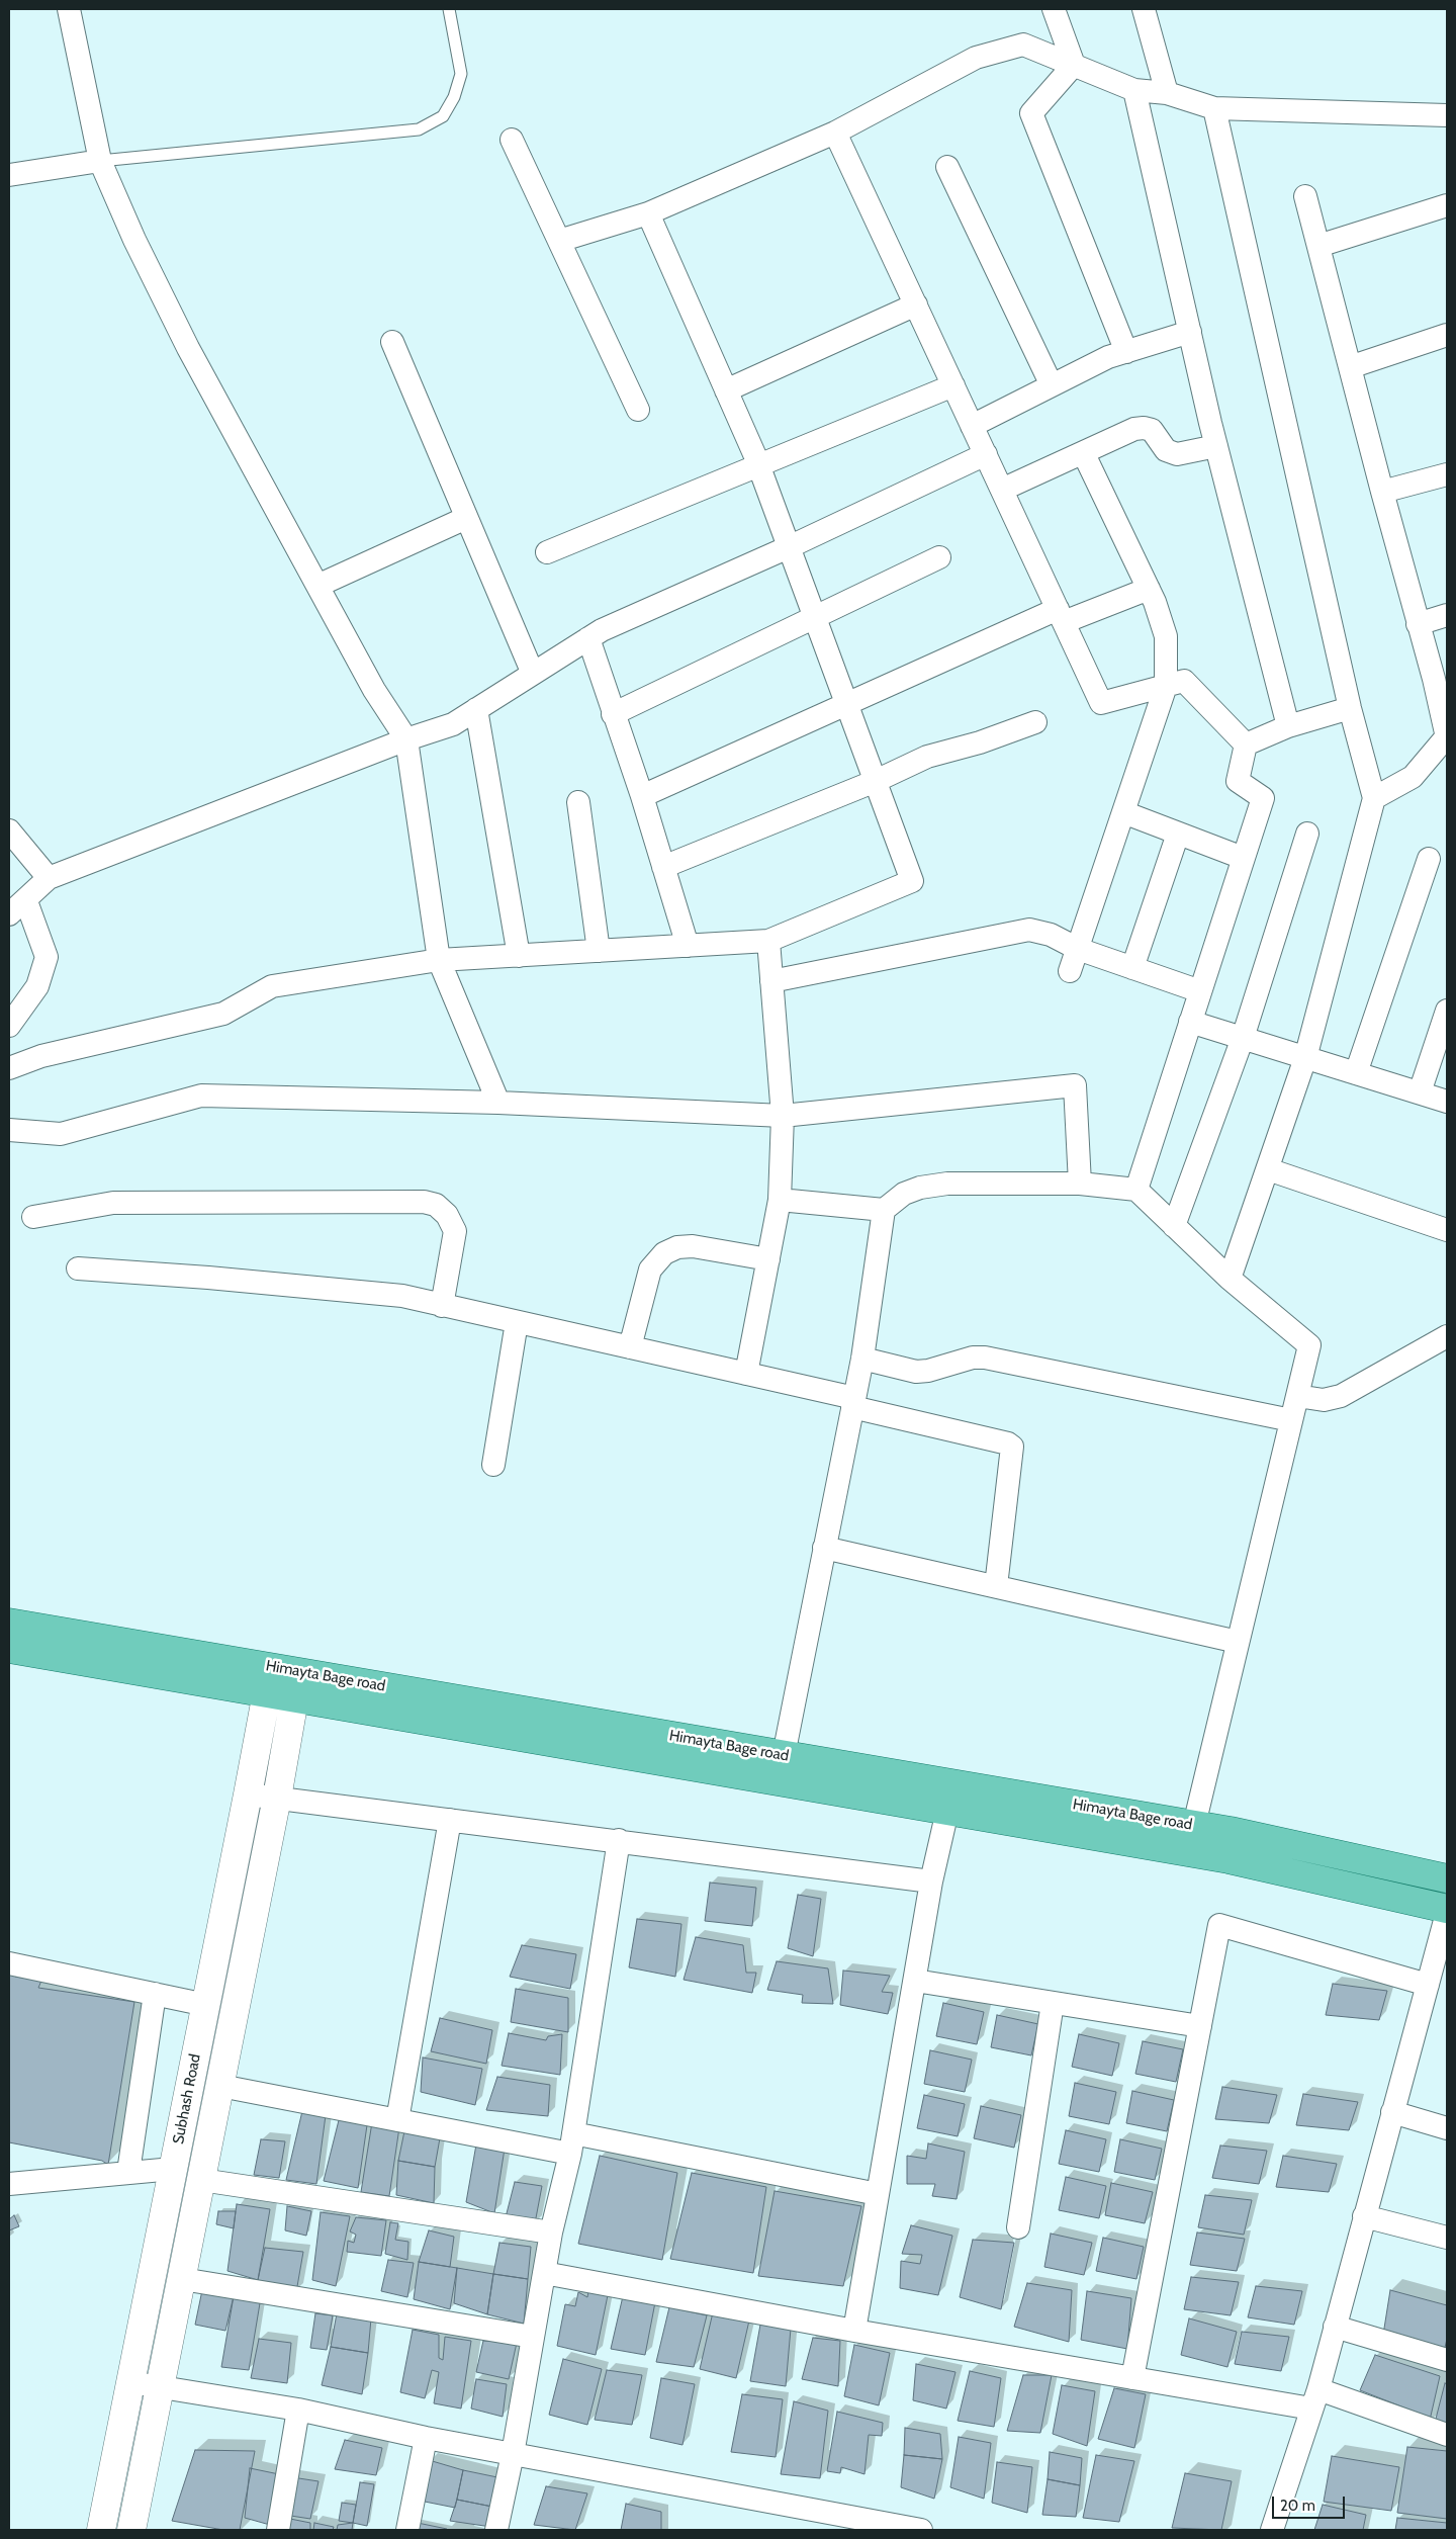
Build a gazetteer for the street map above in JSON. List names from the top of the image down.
{
  "streets": {
    "main road": ["Himayta Bage road"],
    "street": ["Subhash Road"]
  },
  "crossings": [
    ["Himayta Bage road", "Subhash Road"]
  ],
  "scale_bar": "20 m"
}
